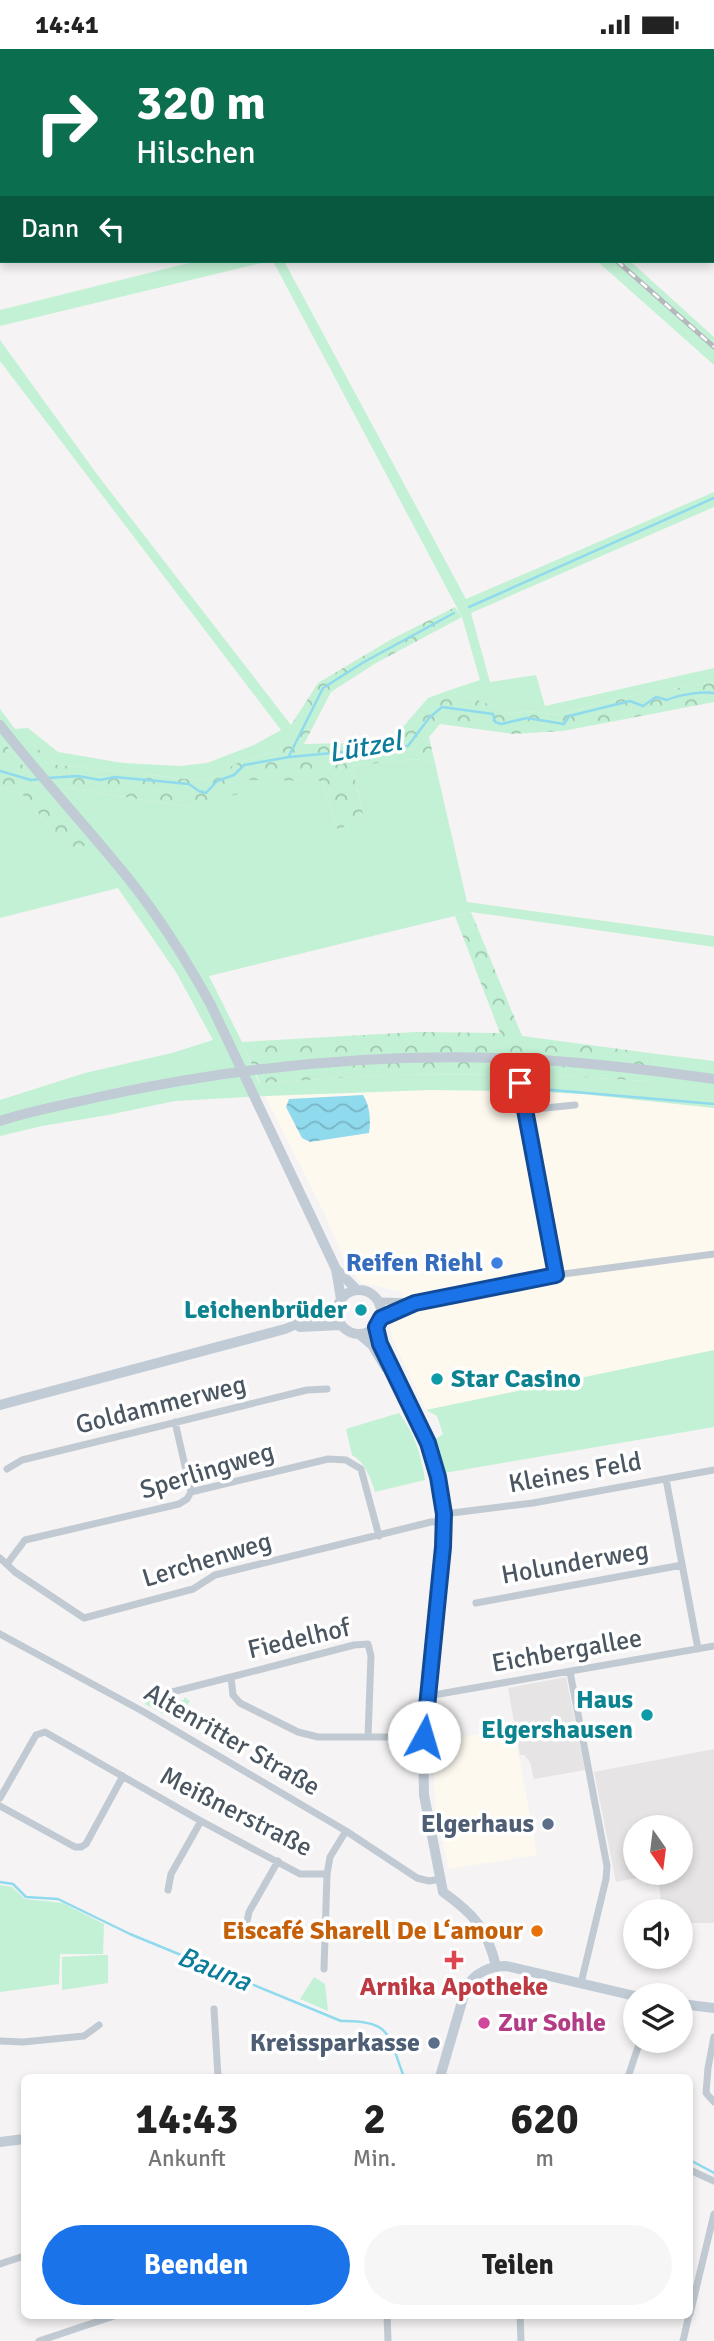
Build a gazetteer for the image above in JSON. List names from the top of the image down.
{
  "streets": {
    "street": [
      "Goldammerweg",
      "Sperlingweg",
      "Kleines Feld",
      "Lerchenweg",
      "Holunderweg",
      "Fiedelhof",
      "Eichbergallee",
      "Altenritter Straße",
      "Meißnerstraße"
    ]
  },
  "crossings": [
    ["Sperlingweg", "Lerchenweg"],
    ["Kleines Feld", "Lerchenweg"],
    ["Altenritter Straße", "Meißnerstraße"]
  ],
  "water": ["Lützel", "Bauna"],
  "places": {
    "other": [
      "Reifen Riehl",
      "Leichenbrüder",
      "Star Casino",
      "Haus Elgershausen",
      "Elgerhaus",
      "Eiscafé Sharell De L‘amour",
      "Zur Sohle",
      "Kreissparkasse"
    ],
    "health": ["Arnika Apotheke"]
  },
  "north": "bottom",
  "page": {
    "status": "14:41",
    "turn": ["320 m", "Hilschen"],
    "then": "Dann",
    "eta": [
      "14:43",
      "Ankunft",
      "2",
      "Min.",
      "620",
      "m"
    ],
    "buttons": ["Beenden", "Teilen"]
  }
}
